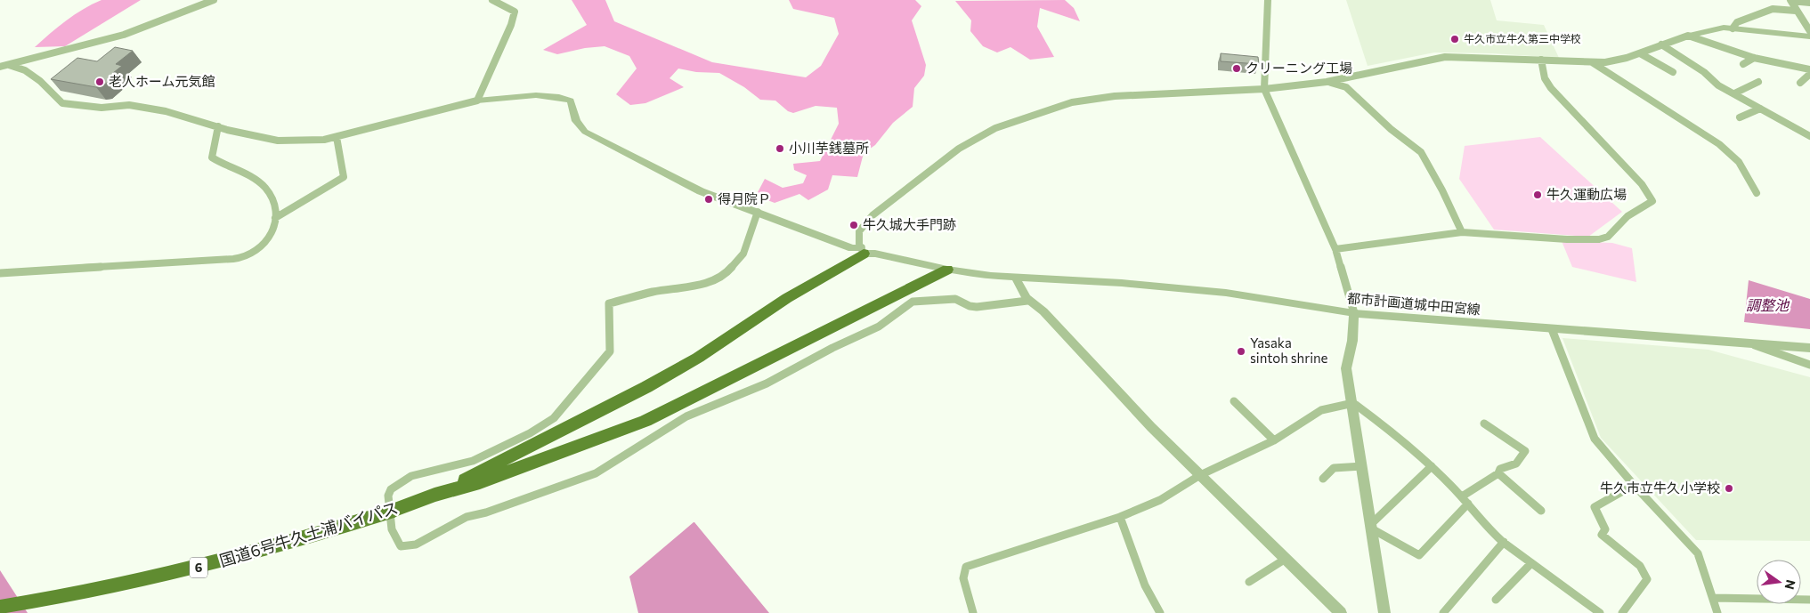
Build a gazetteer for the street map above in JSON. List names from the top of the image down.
{
  "streets": {
    "highway": ["国道6号牛久土浦バイパス", "6"],
    "street": ["都市計画道城中田宮線"]
  },
  "water": ["調整池"],
  "places": [
    "牛久市立牛久第三中学校",
    "クリーニング工場",
    "老人ホーム元気館",
    "小川芋銭墓所",
    "牛久運動広場",
    "得月院Ｐ",
    "牛久城大手門跡",
    "Yasaka sintoh shrine",
    "牛久市立牛久小学校"
  ],
  "north": "right"
}
